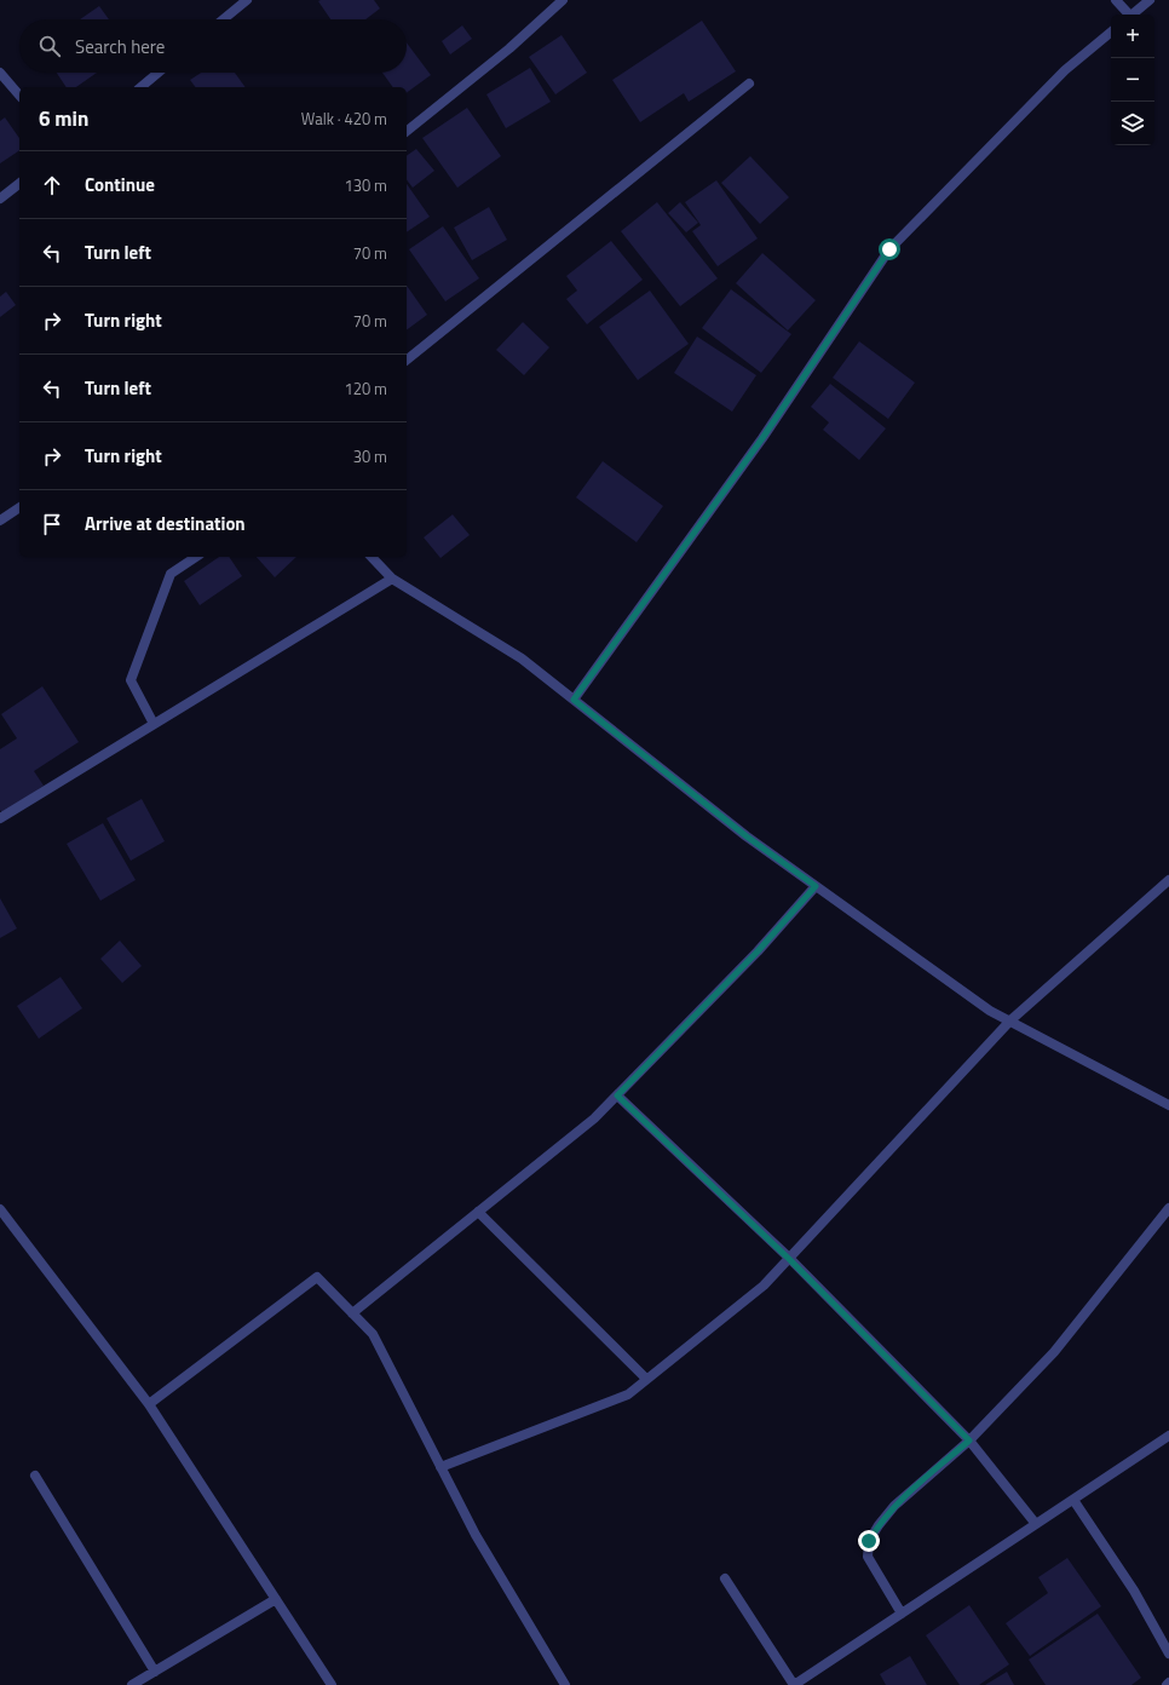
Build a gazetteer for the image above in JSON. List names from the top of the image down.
{
  "page": {
    "map_buttons": ["+", "−"],
    "search": "Search here",
    "heading": ["6 min", "Walk · 420 m"],
    "list": [
      ["Continue", "130 m"],
      ["Turn left", "70 m"],
      ["Turn right", "70 m"],
      ["Turn left", "120 m"],
      ["Turn right", "30 m"],
      "Arrive at destination"
    ]
  }
}
